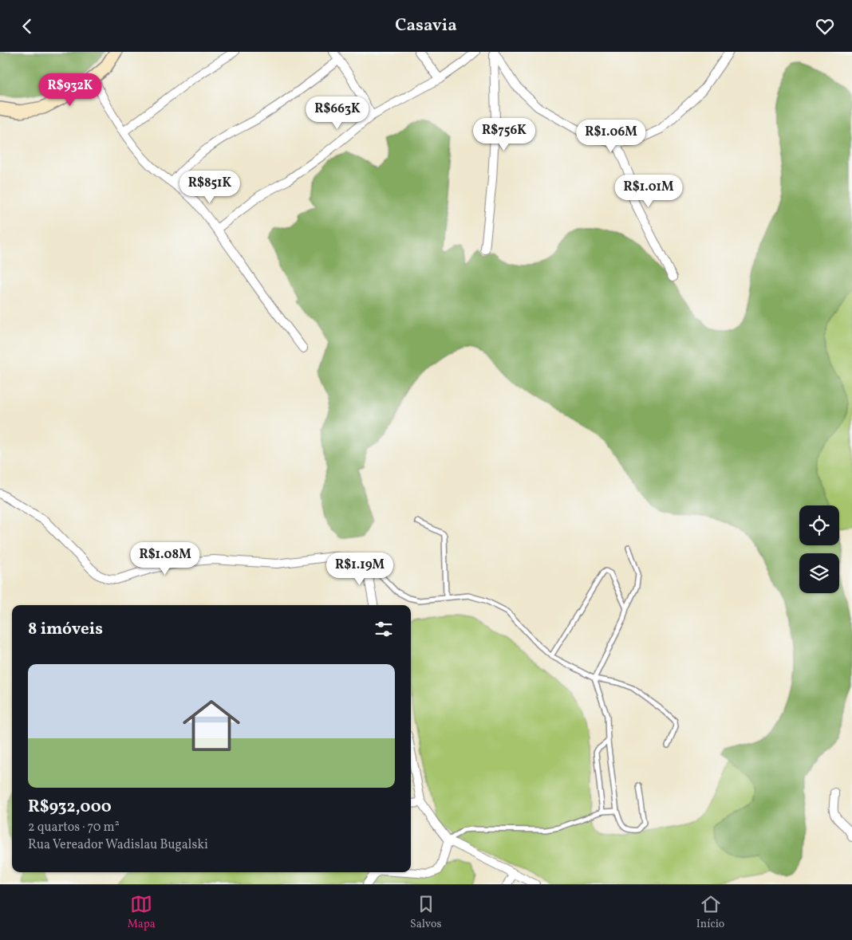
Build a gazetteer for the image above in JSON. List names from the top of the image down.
{
  "page": {
    "header": "Casavia",
    "price": [
      "R$932K",
      "R$663K",
      "R$756K",
      "R$1.06M",
      "R$851K",
      "R$1.01M",
      "R$1.08M",
      "R$1.19M"
    ],
    "heading": "8 imóveis",
    "list": [
      {
        "name": "R$932,000",
        "note": "2 quartos · 70 m² · Rua Vereador Wadislau Bugalski"
      }
    ],
    "tabs": ["Mapa", "Salvos", "Início"]
  }
}
